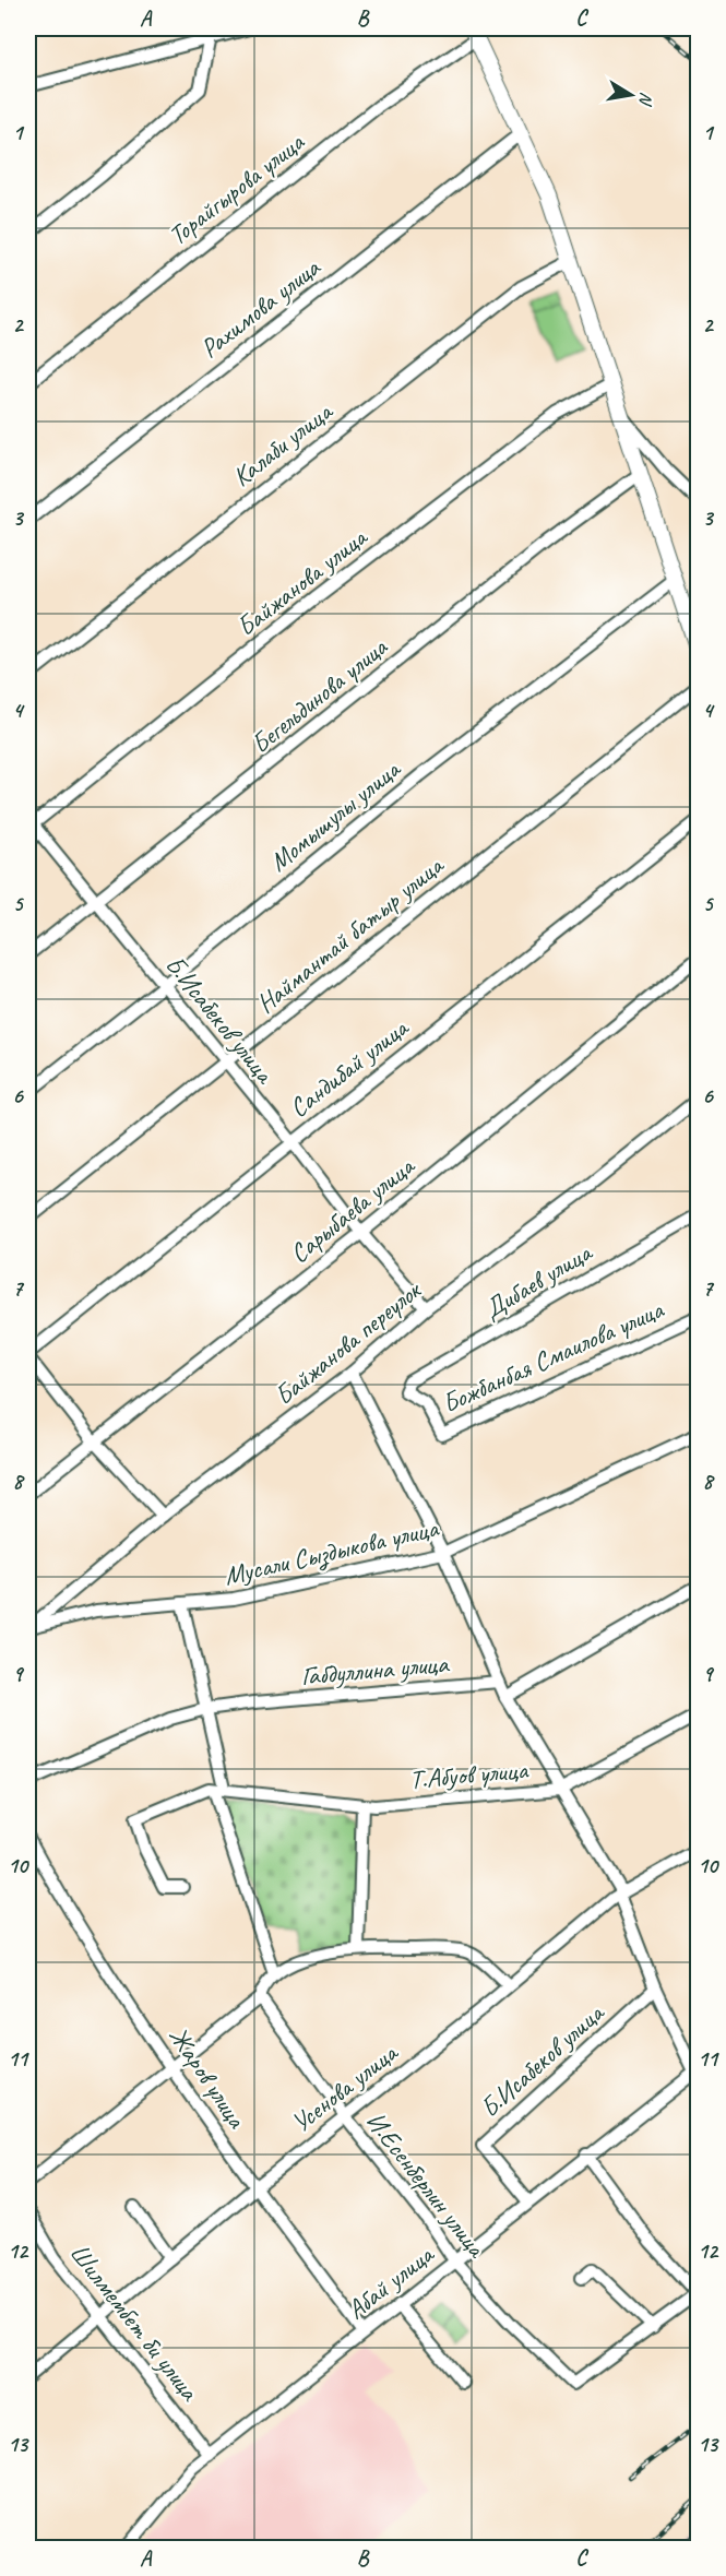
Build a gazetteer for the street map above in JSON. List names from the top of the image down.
{
  "streets": {
    "street": [
      "Торайгырова улица",
      "Рахимова улица",
      "Калаби улица",
      "Байжанова улица",
      "Бегельдинова улица",
      "Момышулы улица",
      "Наймантай батыр улица",
      "Б.Исабеков улица",
      "Сандибай улица",
      "Сарыбаева улица",
      "Дибаев улица",
      "Байжанова переулок",
      "Божбанбая Смаилова улица",
      "Мусали Сыздыкова улица",
      "Габдуллина улица",
      "Т.Абуов улица",
      "Жаров улица",
      "Усенова улица",
      "И.Есенберлин улица",
      "Абай улица",
      "Шилмембет би улица"
    ]
  },
  "crossings": [
    ["Байжанова улица", "Б.Исабеков улица"],
    ["Бегельдинова улица", "Б.Исабеков улица"],
    ["Момышулы улица", "Б.Исабеков улица"],
    ["Наймантай батыр улица", "Б.Исабеков улица"],
    ["Б.Исабеков улица", "Сандибай улица"],
    ["Б.Исабеков улица", "Сарыбаева улица"],
    ["Б.Исабеков улица", "Байжанова переулок"],
    ["Б.Исабеков улица", "Абай улица"],
    ["Дибаев улица", "Божбанбая Смаилова улица"],
    ["Байжанова переулок", "Мусали Сыздыкова улица"],
    ["Жаров улица", "Усенова улица"],
    ["Жаров улица", "Абай улица"],
    ["Усенова улица", "И.Есенберлин улица"],
    ["Усенова улица", "Шилмембет би улица"],
    ["И.Есенберлин улица", "Абай улица"],
    ["Абай улица", "Шилмембет би улица"]
  ],
  "north": "right",
  "grid": {
    "columns": ["A", "B", "C"],
    "rows": [
      "1",
      "2",
      "3",
      "4",
      "5",
      "6",
      "7",
      "8",
      "9",
      "10",
      "11",
      "12",
      "13"
    ]
  }
}
